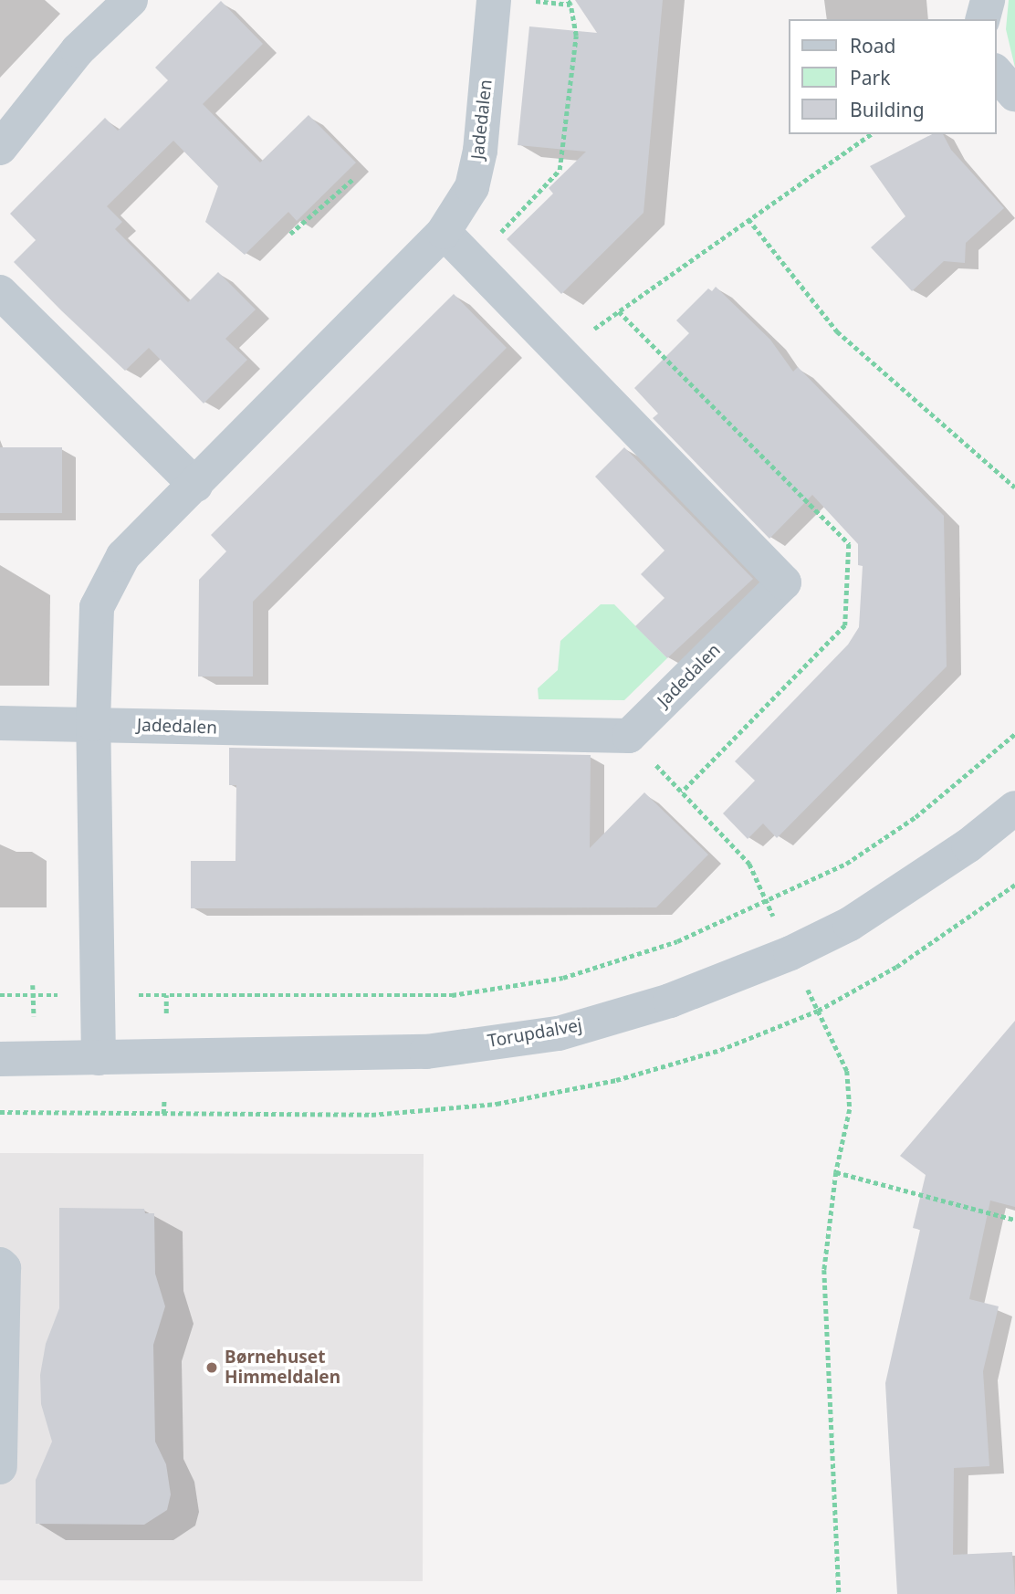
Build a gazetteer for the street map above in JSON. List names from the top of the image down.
{
  "streets": {
    "street": ["Jadedalen", "Torupdalvej"]
  },
  "crossings": [
    ["Jadedalen", "Torupdalvej"]
  ],
  "places": ["Børnehuset Himmeldalen"],
  "legend": ["Road", "Park", "Building"]
}
